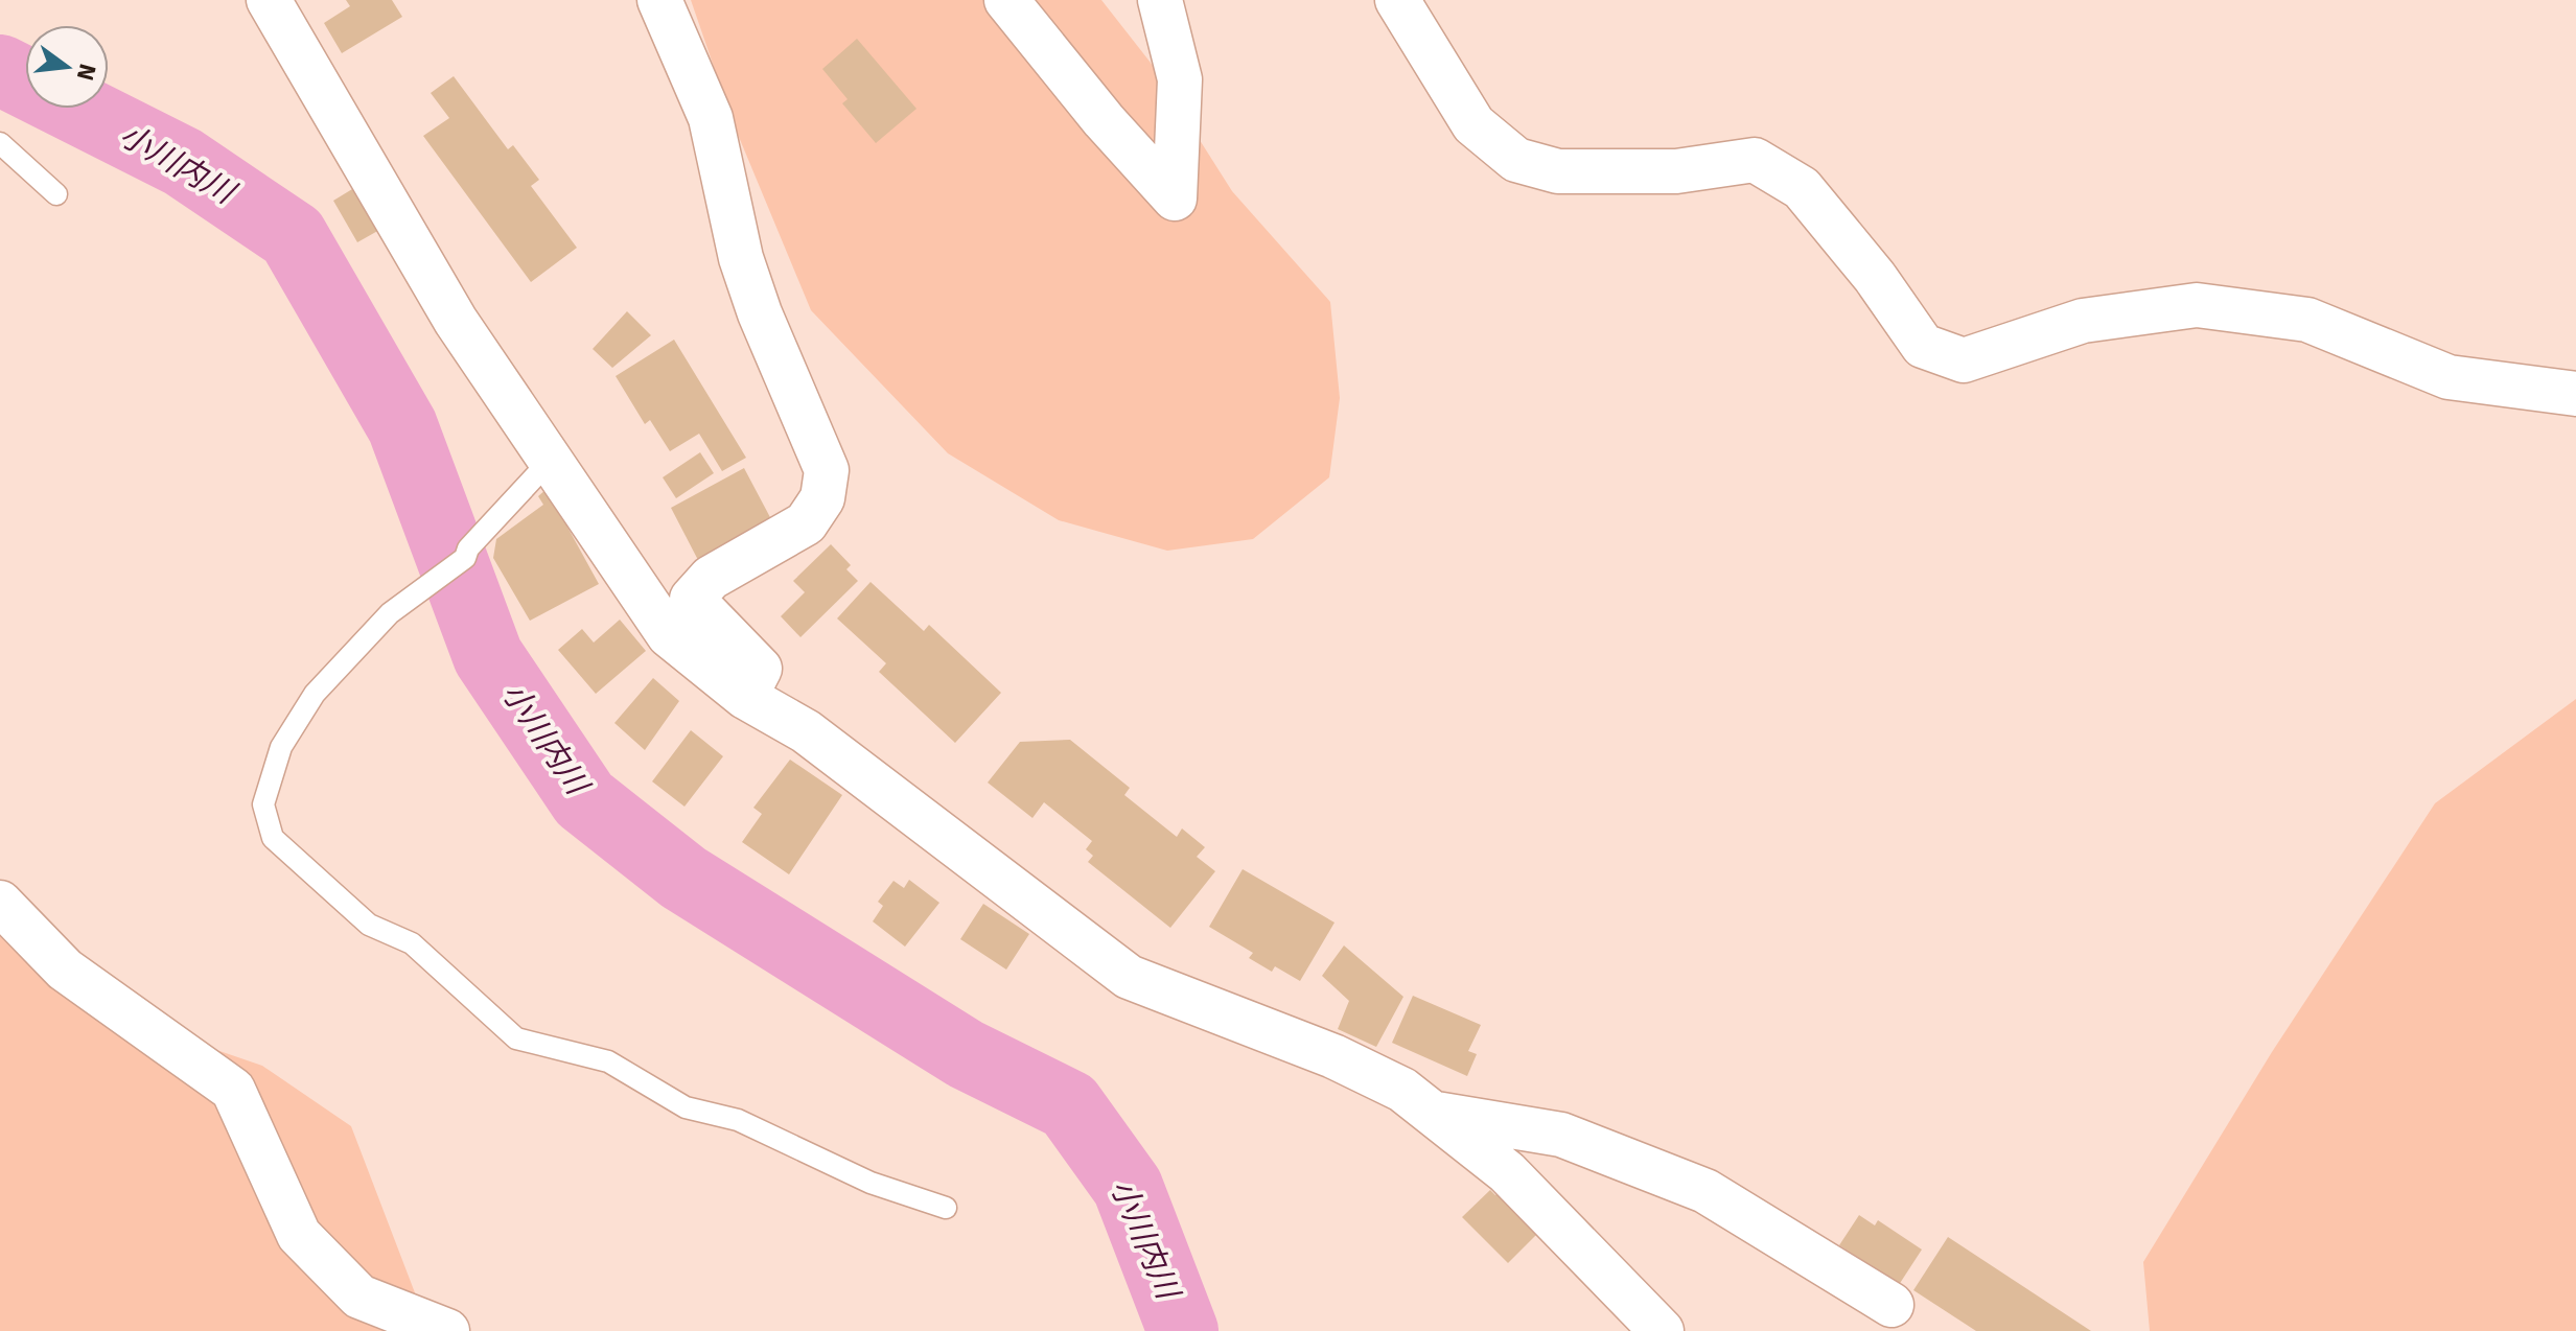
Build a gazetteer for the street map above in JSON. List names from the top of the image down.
{
  "water": ["小川内川"],
  "north": "right"
}
